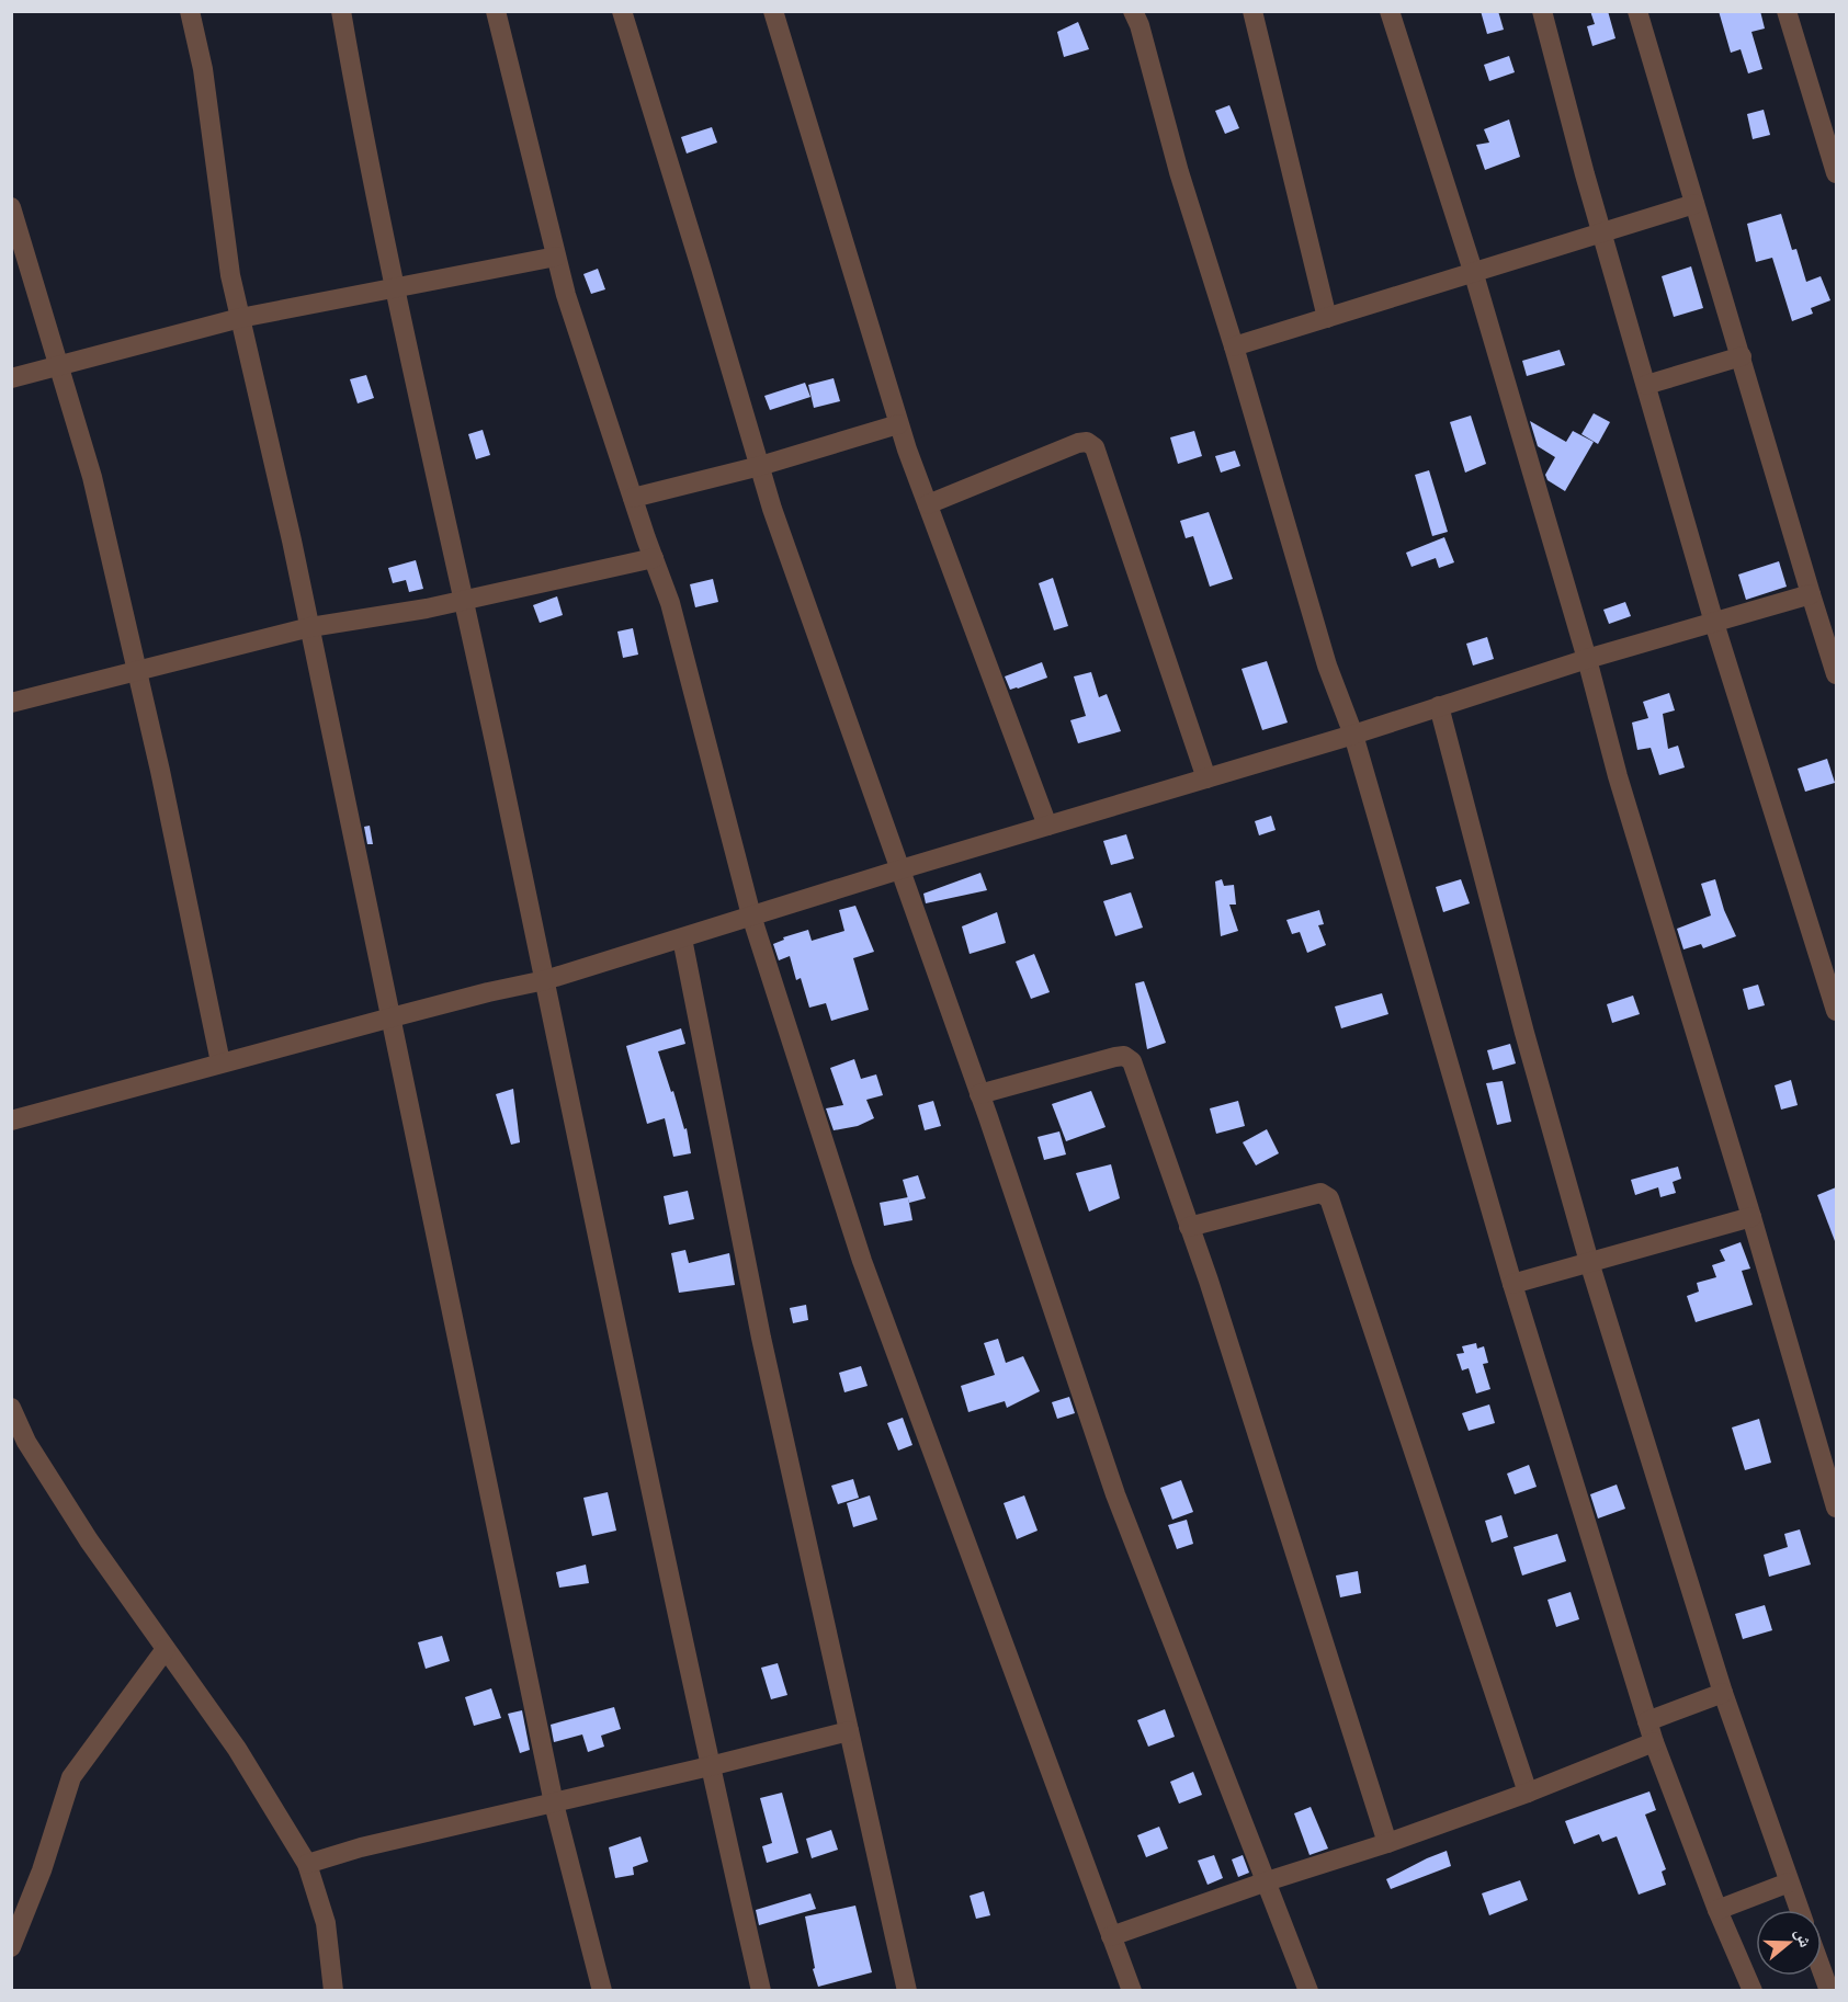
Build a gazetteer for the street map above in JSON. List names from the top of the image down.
{
  "north": "right"
}
